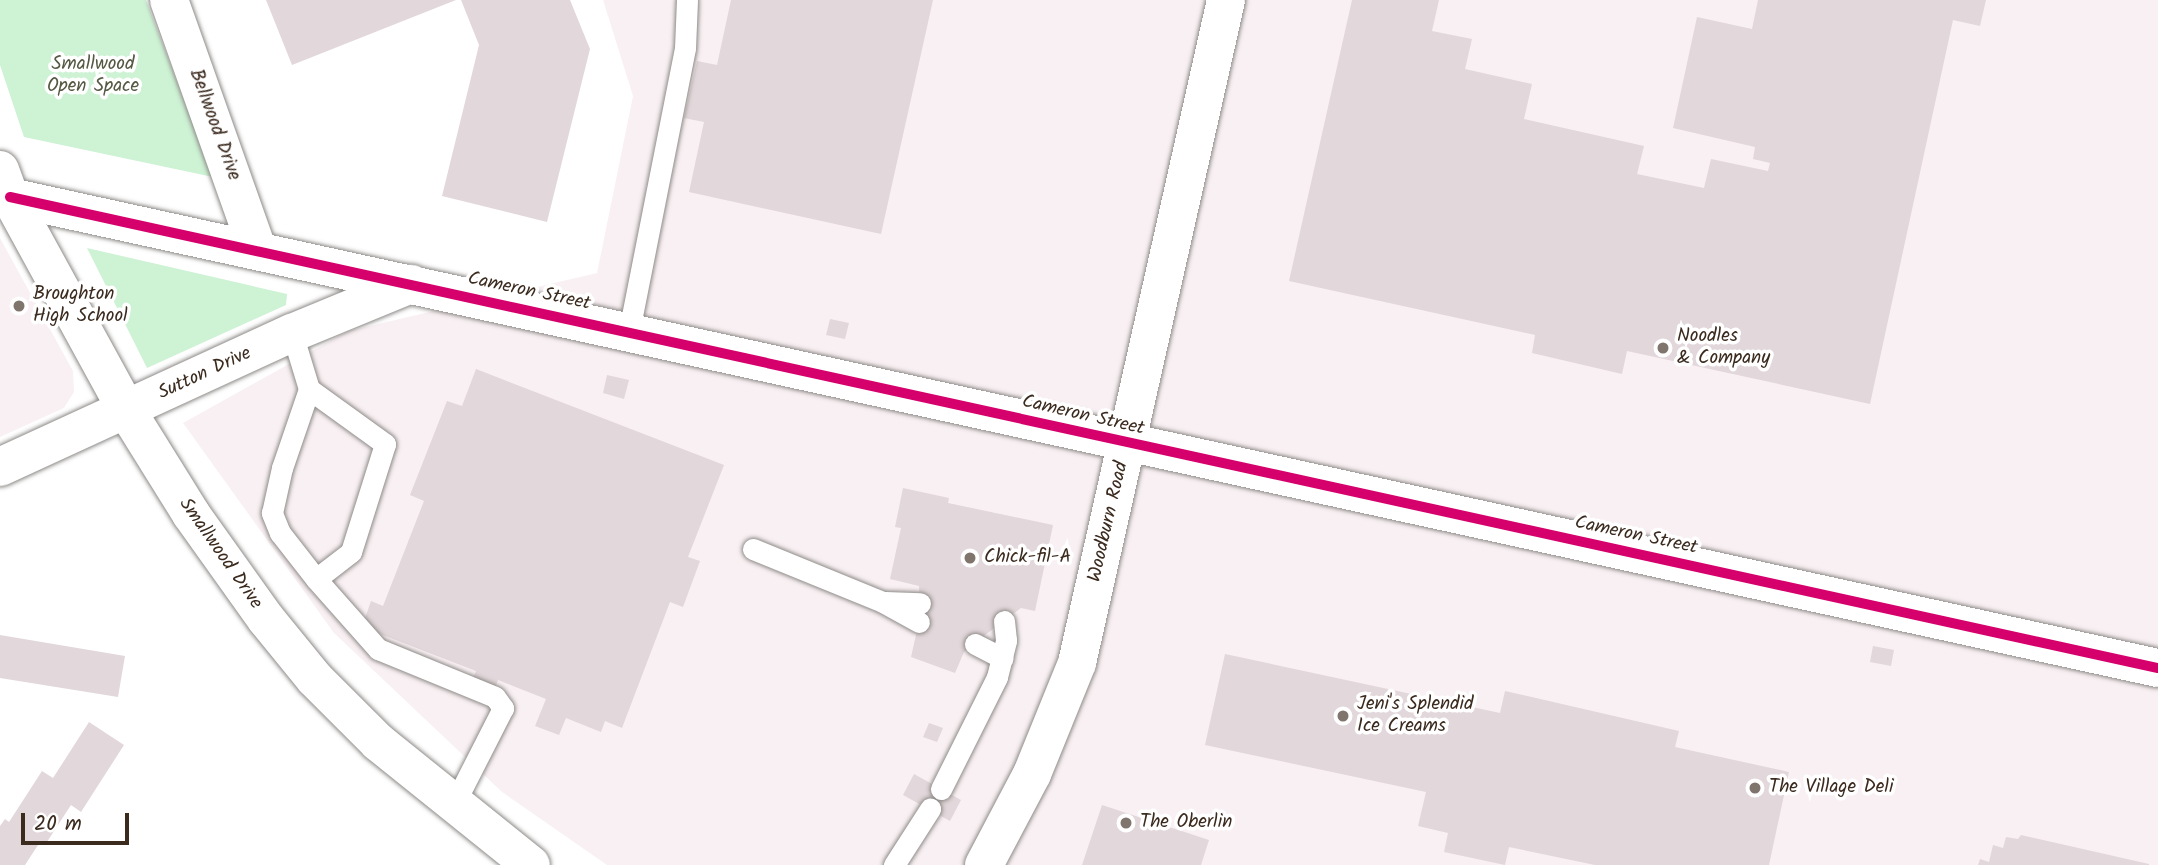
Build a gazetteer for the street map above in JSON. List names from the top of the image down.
{
  "streets": {
    "street": [
      "Bellwood Drive",
      "Cameron Street",
      "Sutton Drive",
      "Woodburn Road",
      "Smallwood Drive"
    ]
  },
  "crossings": [
    ["Bellwood Drive", "Cameron Street"],
    ["Cameron Street", "Sutton Drive"],
    ["Cameron Street", "Woodburn Road"],
    ["Cameron Street", "Smallwood Drive"],
    ["Sutton Drive", "Smallwood Drive"]
  ],
  "parks": ["Smallwood Open Space"],
  "places": [
    "Broughton High School",
    "Noodles & Company",
    "Chick-fil-A",
    "Jeni's Splendid Ice Creams",
    "The Village Deli",
    "The Oberlin"
  ],
  "scale_bar": "20 m"
}
